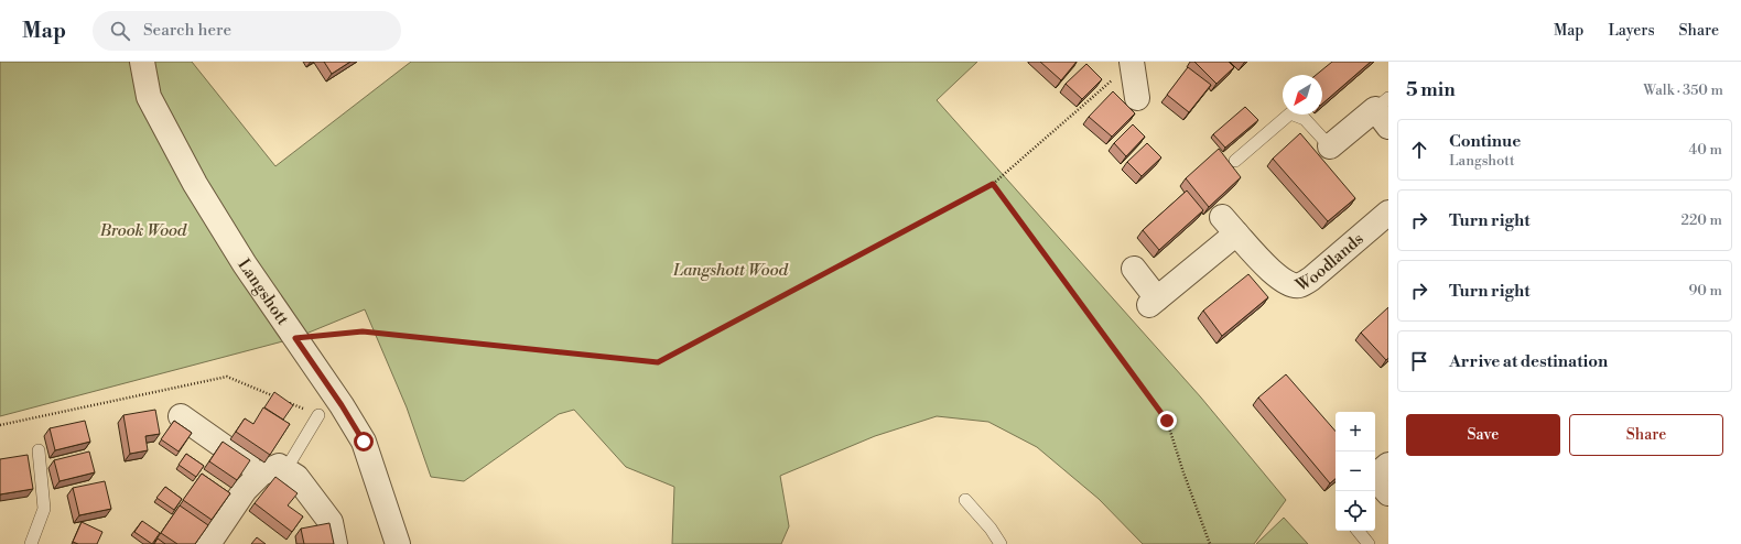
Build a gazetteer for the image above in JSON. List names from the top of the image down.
{
  "streets": {
    "street": ["Woodlands", "Langshott"]
  },
  "parks": ["Brook Wood", "Langshott Wood"],
  "north": "bottom left",
  "page": {
    "header": "Map",
    "search": "Search here",
    "nav": ["Map", "Layers", "Share"],
    "heading": ["5 min", "Walk · 350 m"],
    "list": [
      ["Continue", "Langshott", "40 m"],
      ["Turn right", "220 m"],
      ["Turn right", "90 m"],
      "Arrive at destination"
    ],
    "buttons": ["Save", "Share"],
    "map_buttons": ["+", "−"]
  }
}
